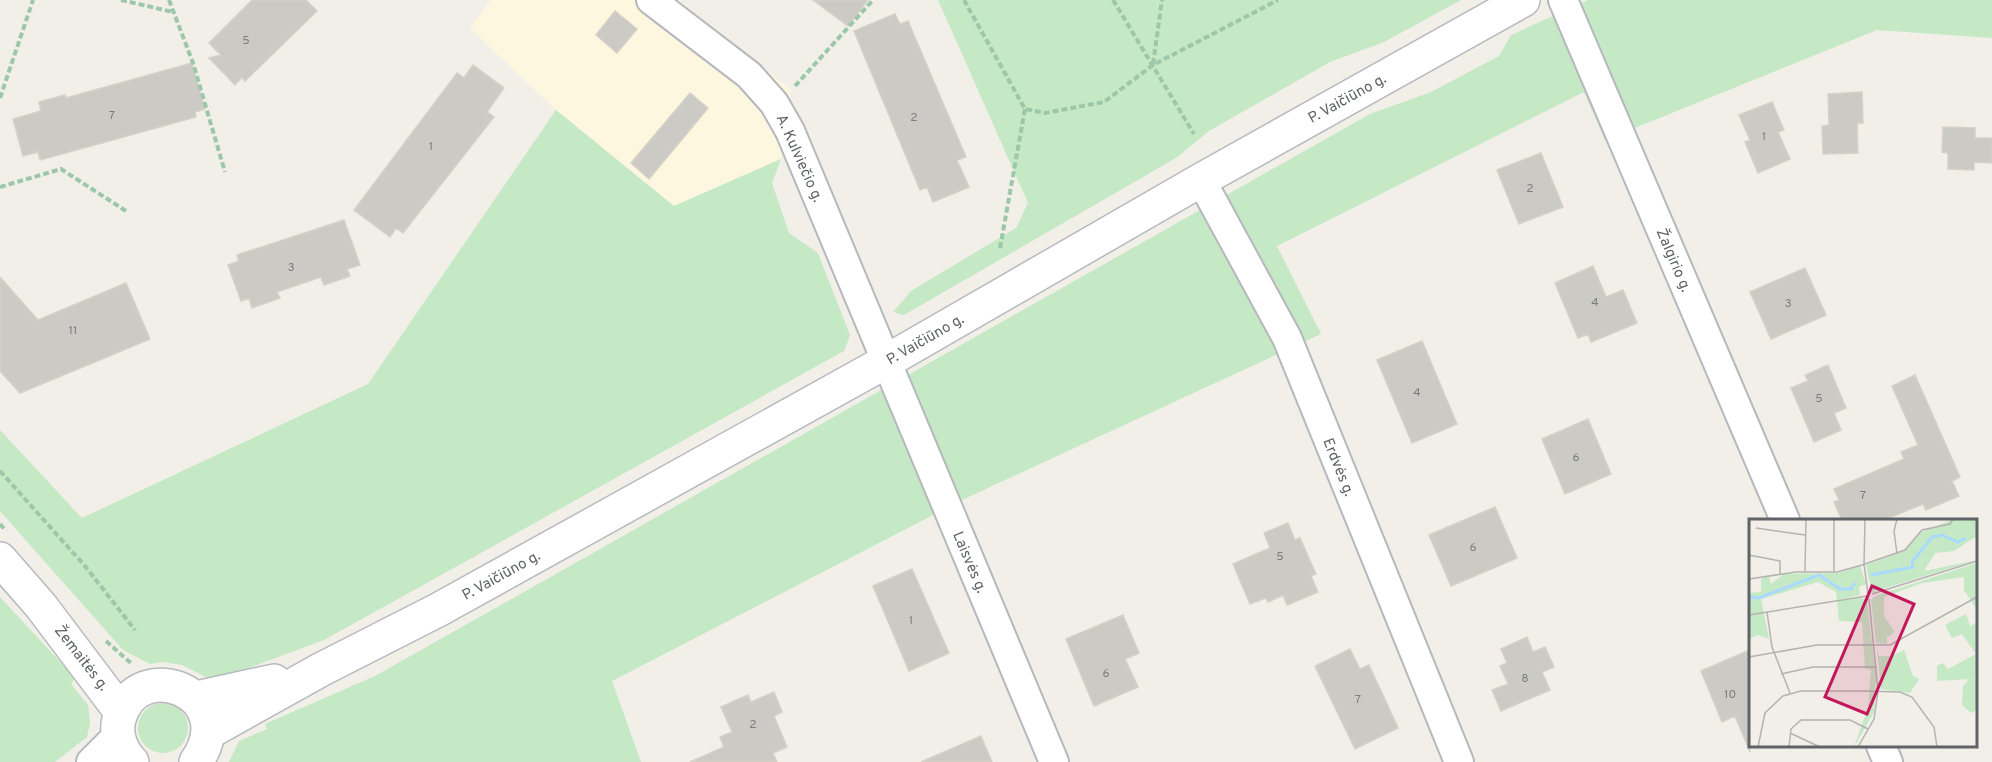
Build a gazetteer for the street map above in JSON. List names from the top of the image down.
{
  "streets": {
    "main road": ["P. Vaičiūno g.", "Žemaitės g."],
    "street": [
      "A. Kulviečio g.",
      "Žalgirio g.",
      "Erdvės g.",
      "Laisvės g."
    ]
  },
  "crossings": [
    ["P. Vaičiūno g.", "A. Kulviečio g."],
    ["P. Vaičiūno g.", "Erdvės g."],
    ["P. Vaičiūno g.", "Laisvės g."],
    ["A. Kulviečio g.", "Laisvės g."]
  ],
  "house_numbers": [
    "5",
    "7",
    "2",
    "1",
    "1",
    "2",
    "3",
    "4",
    "3",
    "11",
    "4",
    "5",
    "6",
    "7",
    "6",
    "5",
    "1",
    "6",
    "8",
    "10",
    "7",
    "2"
  ]
}
